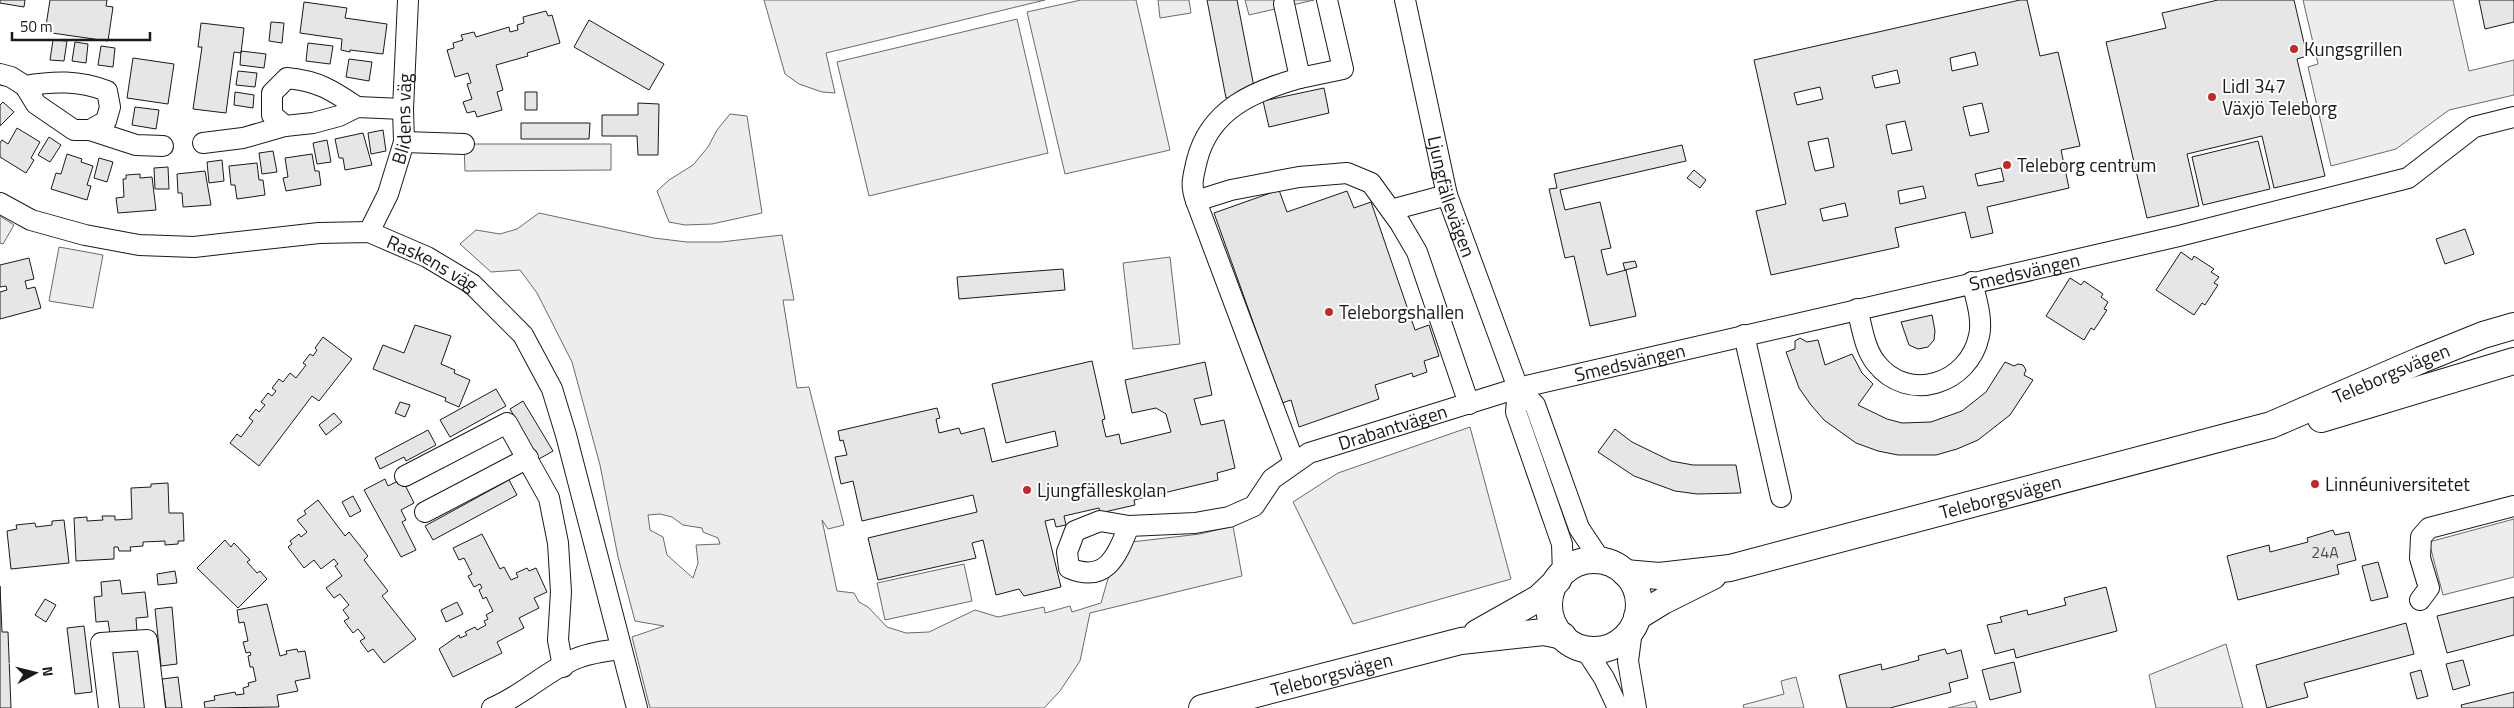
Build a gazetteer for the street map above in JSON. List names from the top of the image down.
{
  "streets": {
    "main road": ["Teleborgsvägen"],
    "street": [
      "Blidens väg",
      "Ljungfällevägen",
      "Raskens väg",
      "Smedsvängen",
      "Drabantvägen"
    ]
  },
  "crossings": [
    ["Blidens väg", "Raskens väg"],
    ["Ljungfällevägen", "Smedsvängen"],
    ["Ljungfällevägen", "Teleborgsvägen"],
    ["Ljungfällevägen", "Drabantvägen"],
    ["Smedsvängen", "Drabantvägen"]
  ],
  "places": [
    "Kungsgrillen",
    "Lidl 347 Växjö Teleborg",
    "Teleborg centrum",
    "Teleborgshallen",
    "Linnéuniversitetet",
    "Ljungfälleskolan"
  ],
  "house_numbers": ["24A"],
  "scale_bar": "50 m",
  "north": "right"
}
